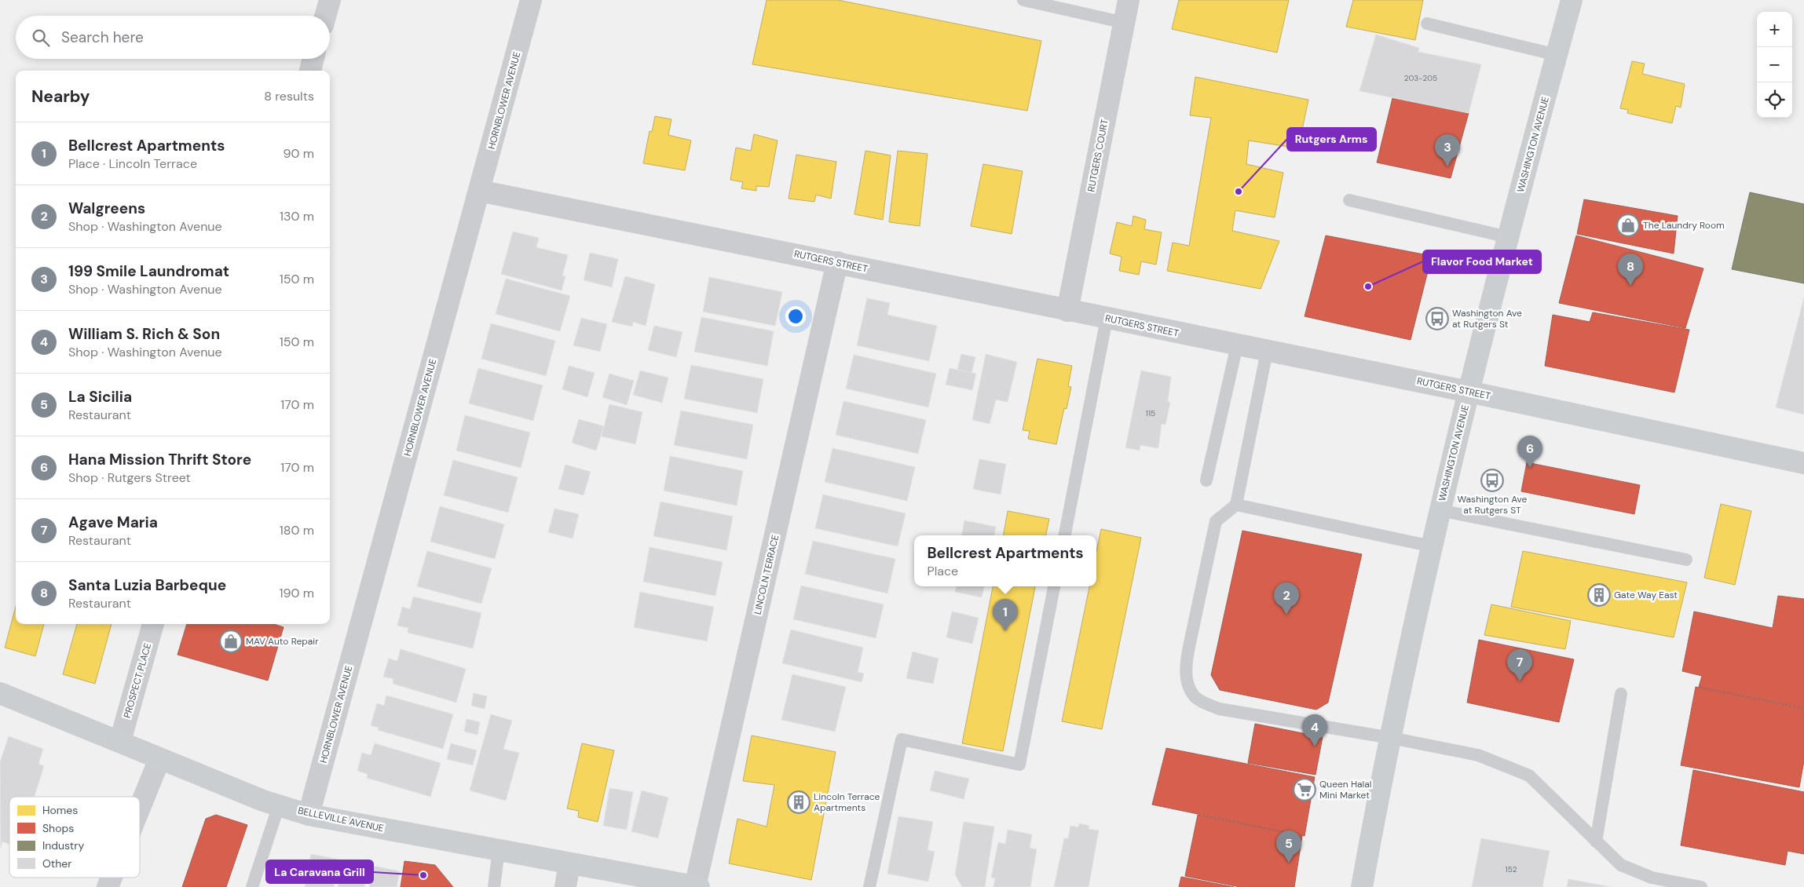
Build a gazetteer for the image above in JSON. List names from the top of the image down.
{
  "streets": {
    "main road": ["WASHINGTON AVENUE", "RUTGERS STREET", "BELLEVILLE AVENUE"],
    "street": [
      "HORNBLOWER AVENUE",
      "RUTGERS COURT",
      "LINCOLN TERRACE",
      "PROSPECT PLACE"
    ]
  },
  "crossings": [
    ["HORNBLOWER AVENUE", "RUTGERS STREET"],
    ["HORNBLOWER AVENUE", "BELLEVILLE AVENUE"],
    ["WASHINGTON AVENUE", "RUTGERS STREET"],
    ["RUTGERS COURT", "RUTGERS STREET"],
    ["RUTGERS STREET", "LINCOLN TERRACE"],
    ["LINCOLN TERRACE", "BELLEVILLE AVENUE"],
    ["PROSPECT PLACE", "BELLEVILLE AVENUE"]
  ],
  "places": {
    "other": ["Rutgers Arms", "Flavor Food Market", "La Caravana Grill"],
    "shop": ["The Laundry Room", "MAV Auto Repair"],
    "bus stop": ["Washington Ave at Rutgers St", "Washington Ave at Rutgers ST"],
    "building": ["Gate Way East", "Lincoln Terrace Apartments"],
    "supermarket": ["Queen Halal Mini Market"]
  },
  "house_numbers": ["203-205", "115", "152"],
  "legend": [
    "Homes",
    "Shops",
    "Industry",
    "Other"
  ],
  "page": {
    "map_buttons": ["+", "−"],
    "search": "Search here",
    "heading": ["Nearby", "8 results"],
    "list": [
      {
        "mark": "1",
        "name": "Bellcrest Apartments",
        "note": "Place · Lincoln Terrace",
        "value": "90 m"
      },
      {
        "mark": "2",
        "name": "Walgreens",
        "note": "Shop · Washington Avenue",
        "value": "130 m"
      },
      {
        "mark": "3",
        "name": "199 Smile Laundromat",
        "note": "Shop · Washington Avenue",
        "value": "150 m"
      },
      {
        "mark": "4",
        "name": "William S. Rich & Son",
        "note": "Shop · Washington Avenue",
        "value": "150 m"
      },
      {
        "mark": "5",
        "name": "La Sicilia",
        "note": "Restaurant",
        "value": "170 m"
      },
      {
        "mark": "6",
        "name": "Hana Mission Thrift Store",
        "note": "Shop · Rutgers Street",
        "value": "170 m"
      },
      {
        "mark": "7",
        "name": "Agave Maria",
        "note": "Restaurant",
        "value": "180 m"
      },
      {
        "mark": "8",
        "name": "Santa Luzia Barbeque",
        "note": "Restaurant",
        "value": "190 m"
      }
    ],
    "pins": [
      "3",
      "8",
      "6",
      "2",
      "1",
      "7",
      "4",
      "5"
    ],
    "popup": ["Bellcrest Apartments", "Place"]
  }
}
